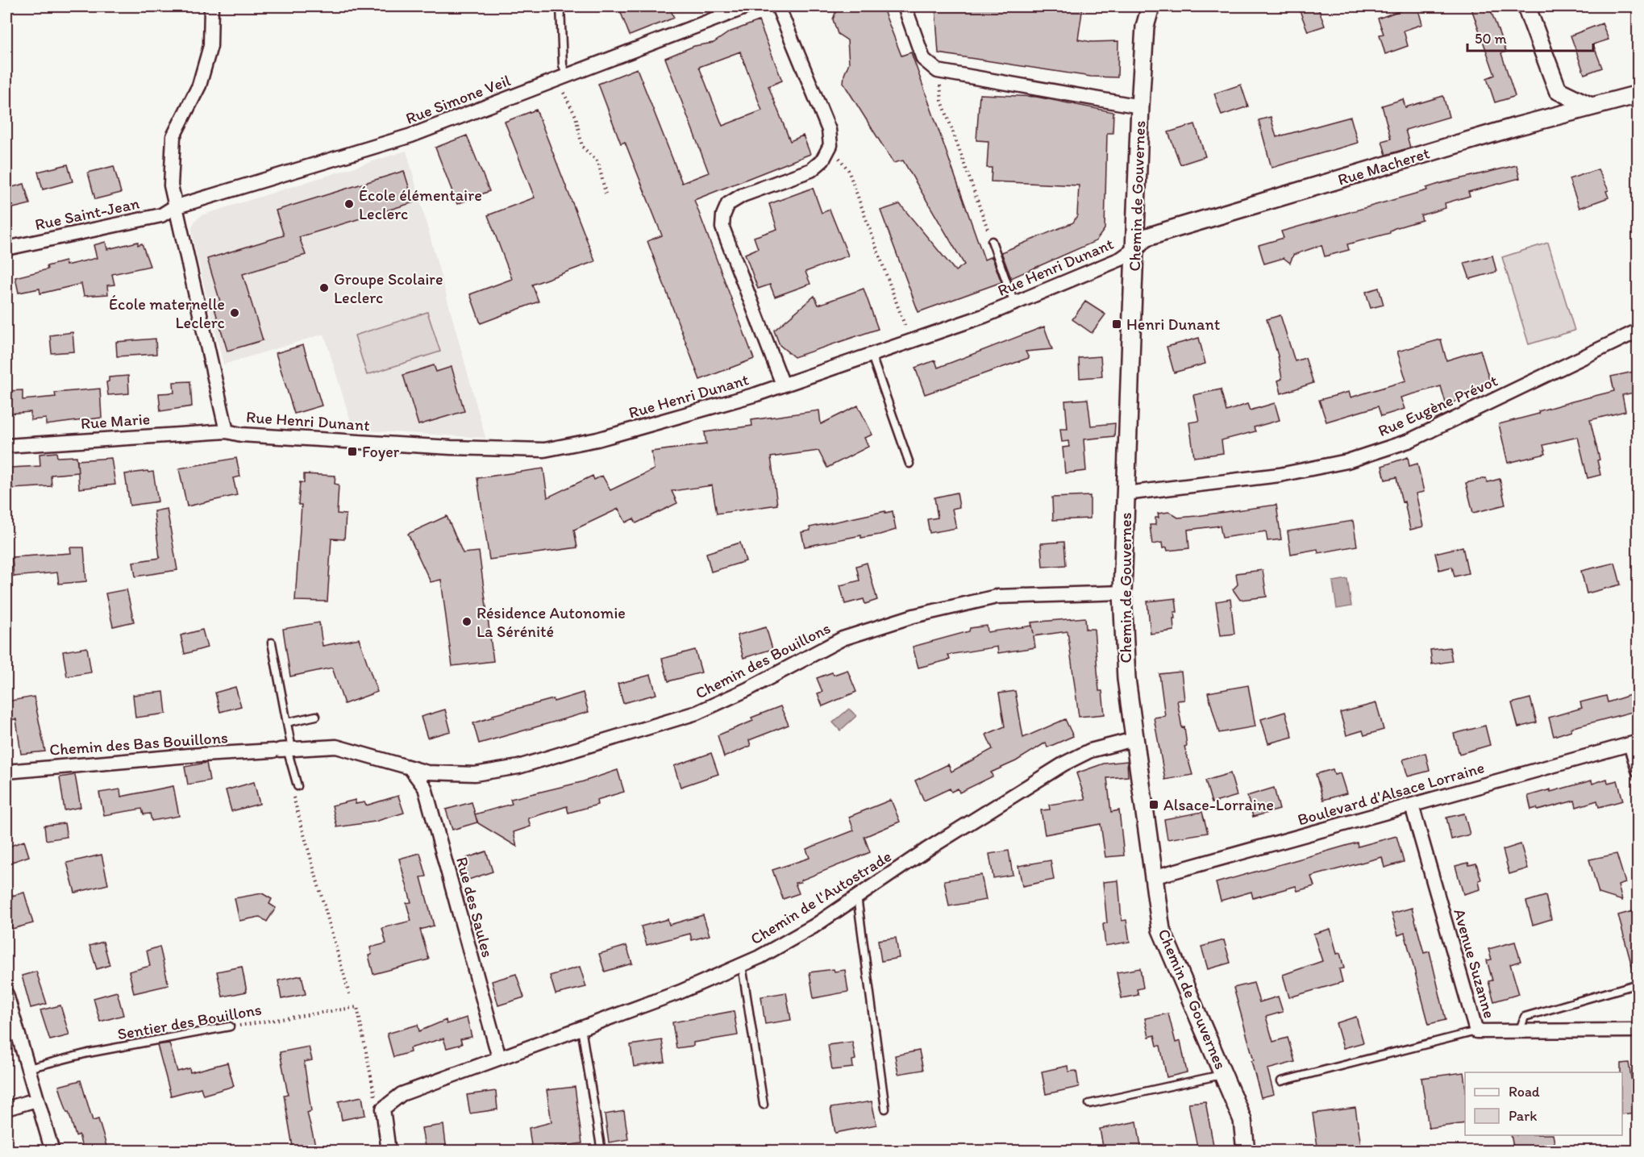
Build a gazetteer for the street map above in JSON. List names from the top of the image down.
{
  "streets": {
    "street": [
      "Rue Simone Veil",
      "Rue Macheret",
      "Chemin de Gouvernes",
      "Rue Saint-Jean",
      "Rue Henri Dunant",
      "Rue Eugène Prévot",
      "Rue Marie",
      "Chemin des Bouillons",
      "Chemin des Bas Bouillons",
      "Boulevard d'Alsace Lorraine",
      "Chemin de l'Autostrade",
      "Rue des Saules",
      "Avenue Suzanne"
    ],
    "lane": ["Sentier des Bouillons"]
  },
  "crossings": [
    ["Rue Simone Veil", "Rue Saint-Jean"],
    ["Rue Macheret", "Chemin de Gouvernes"],
    ["Rue Macheret", "Rue Henri Dunant"],
    ["Chemin de Gouvernes", "Rue Henri Dunant"],
    ["Chemin de Gouvernes", "Rue Eugène Prévot"],
    ["Chemin de Gouvernes", "Chemin des Bouillons"],
    ["Chemin de Gouvernes", "Boulevard d'Alsace Lorraine"],
    ["Chemin de Gouvernes", "Chemin de l'Autostrade"],
    ["Rue Henri Dunant", "Rue Marie"],
    ["Chemin des Bouillons", "Chemin des Bas Bouillons"],
    ["Chemin des Bouillons", "Rue des Saules"],
    ["Boulevard d'Alsace Lorraine", "Avenue Suzanne"],
    ["Chemin de l'Autostrade", "Rue des Saules"],
    ["Chemin de l'Autostrade", "Sentier des Bouillons"]
  ],
  "places": {
    "other": [
      "École élémentaire Leclerc",
      "Groupe Scolaire Leclerc",
      "École maternelle Leclerc",
      "Résidence Autonomie La Sérénité"
    ],
    "transit": ["Henri Dunant", "Foyer", "Alsace-Lorraine"]
  },
  "legend": ["Road", "Park"],
  "scale_bar": "50 m"
}
